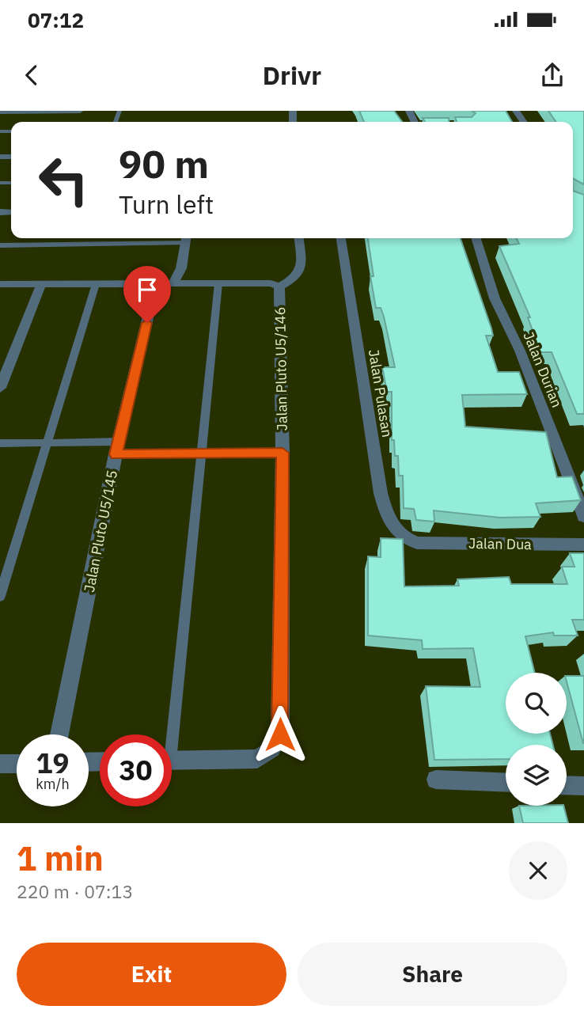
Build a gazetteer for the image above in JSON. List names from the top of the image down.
{
  "streets": {
    "street": [
      "Jalan Pluto U5/146",
      "Jalan Durian",
      "Jalan Pulasan",
      "Jalan Pluto U5/145",
      "Jalan Dua"
    ]
  },
  "crossings": [
    ["Jalan Pulasan", "Jalan Dua"]
  ],
  "page": {
    "status": "07:12",
    "header": "Drivr",
    "turn": ["90 m", "Turn left"],
    "speed": "19 km/h",
    "limit": "30",
    "heading": ["1 min", "220 m · 07:13"],
    "buttons": ["Exit", "Share"]
  }
}
